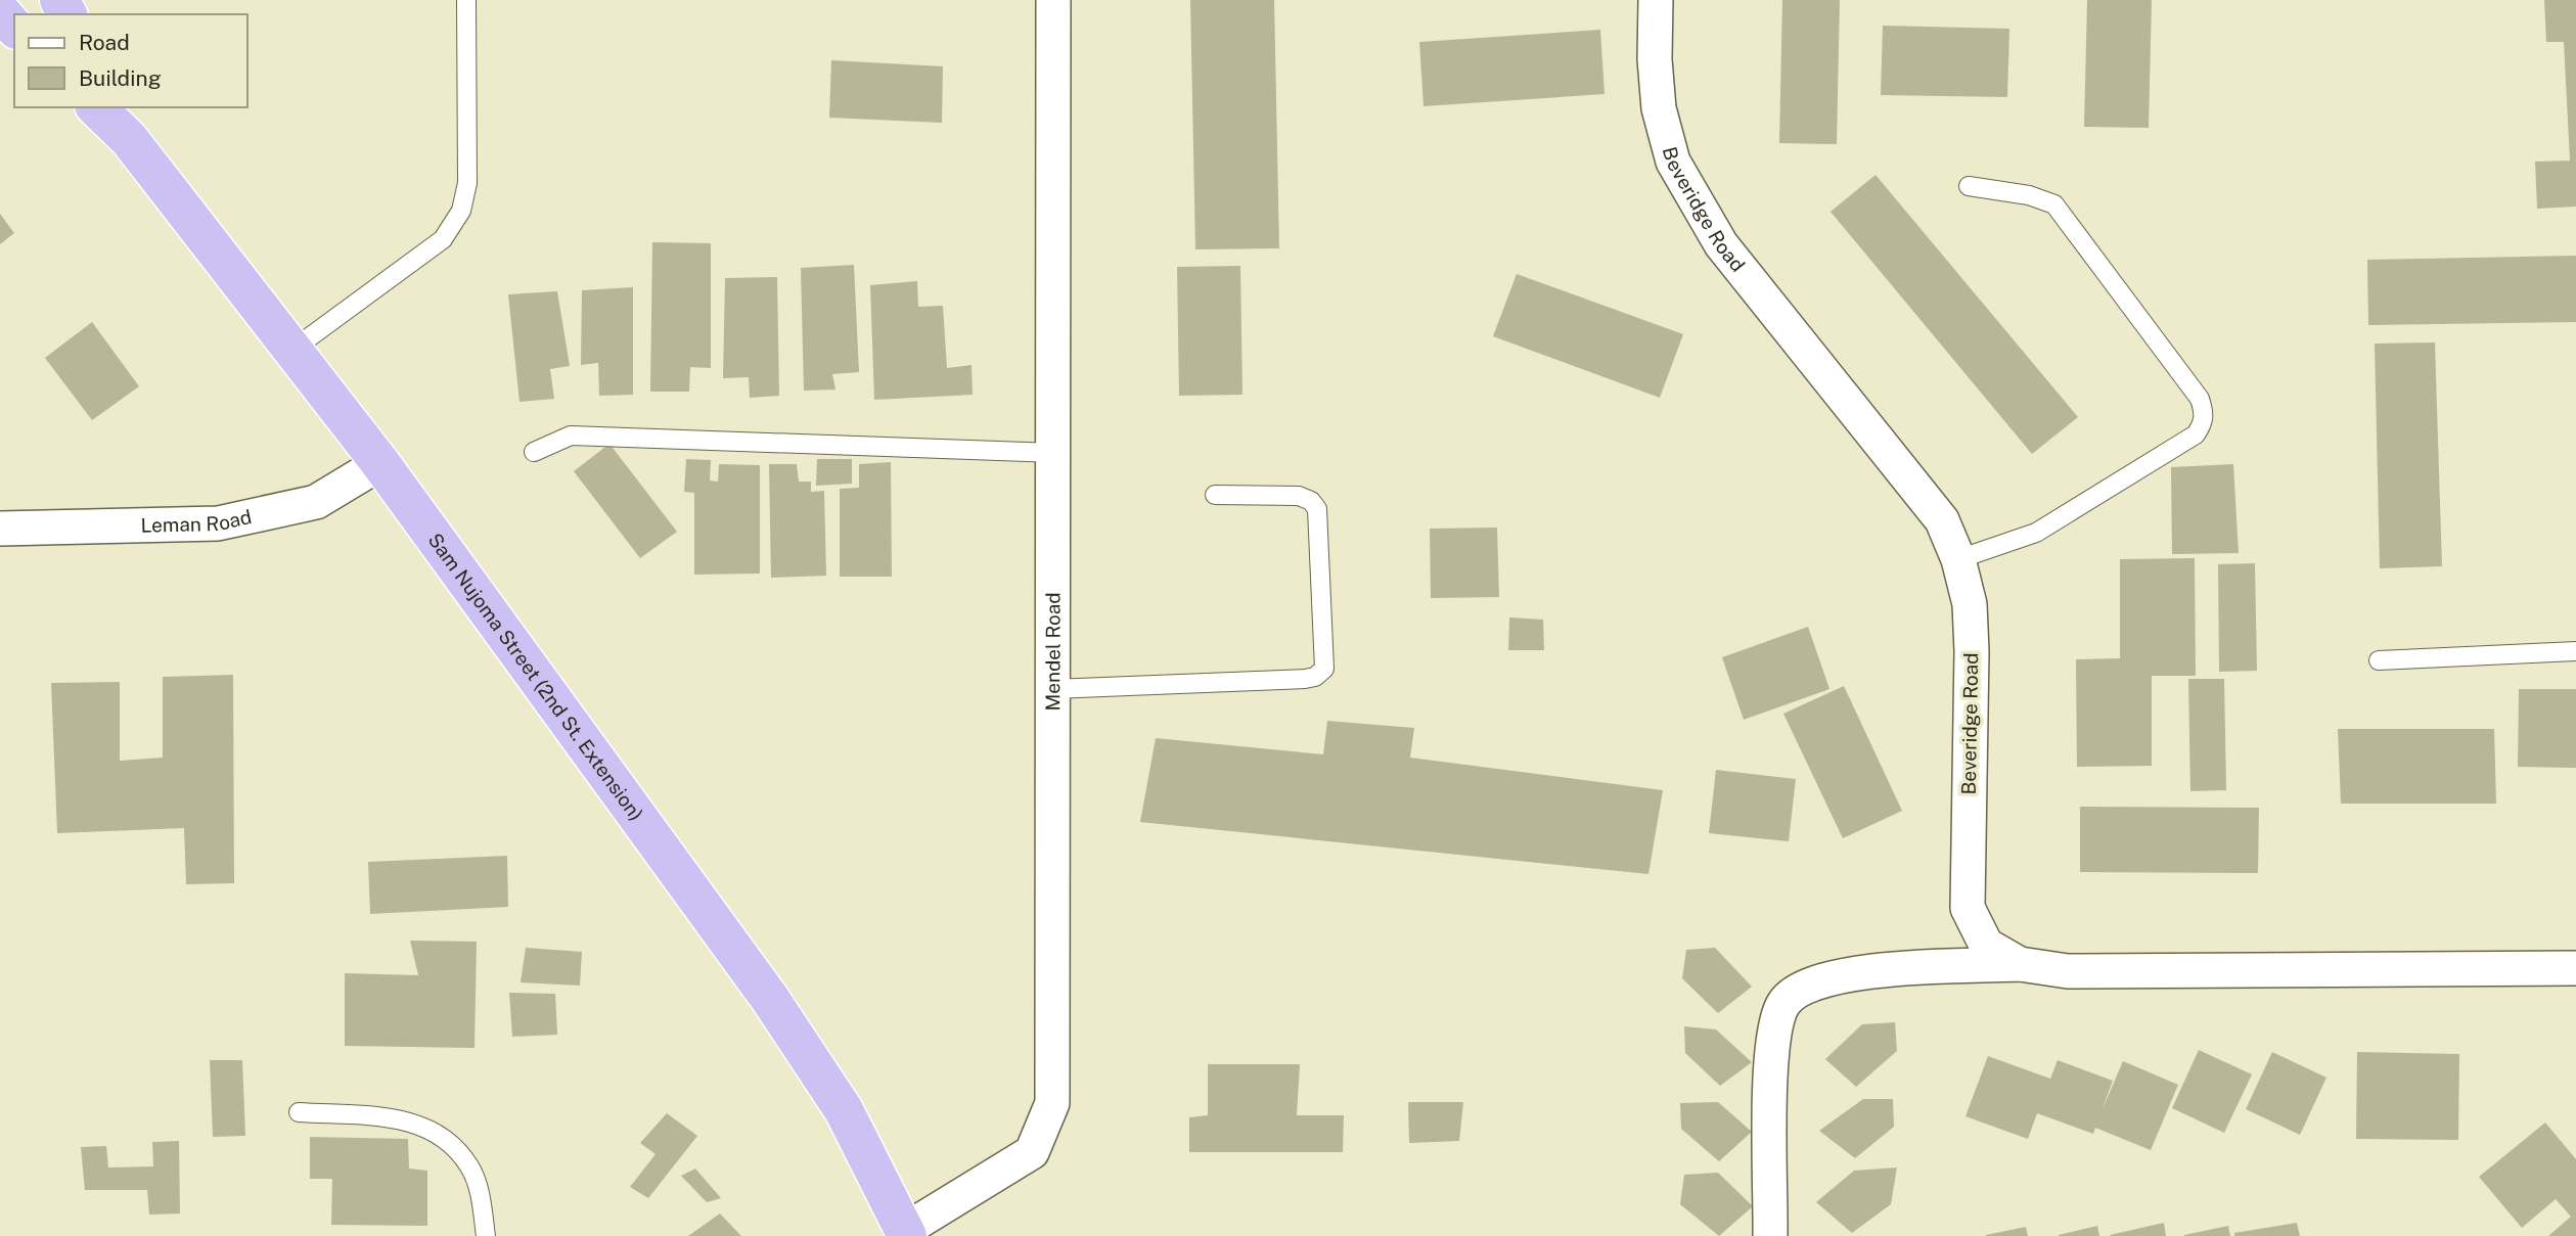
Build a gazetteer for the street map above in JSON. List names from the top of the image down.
{
  "streets": {
    "highway": ["Sam Nujoma Street (2nd St. Extension)"],
    "street": ["Beveridge Road", "Leman Road", "Mendel Road"]
  },
  "crossings": [
    ["Leman Road", "Sam Nujoma Street (2nd St. Extension)"],
    ["Mendel Road", "Sam Nujoma Street (2nd St. Extension)"]
  ],
  "legend": ["Road", "Building"]
}
